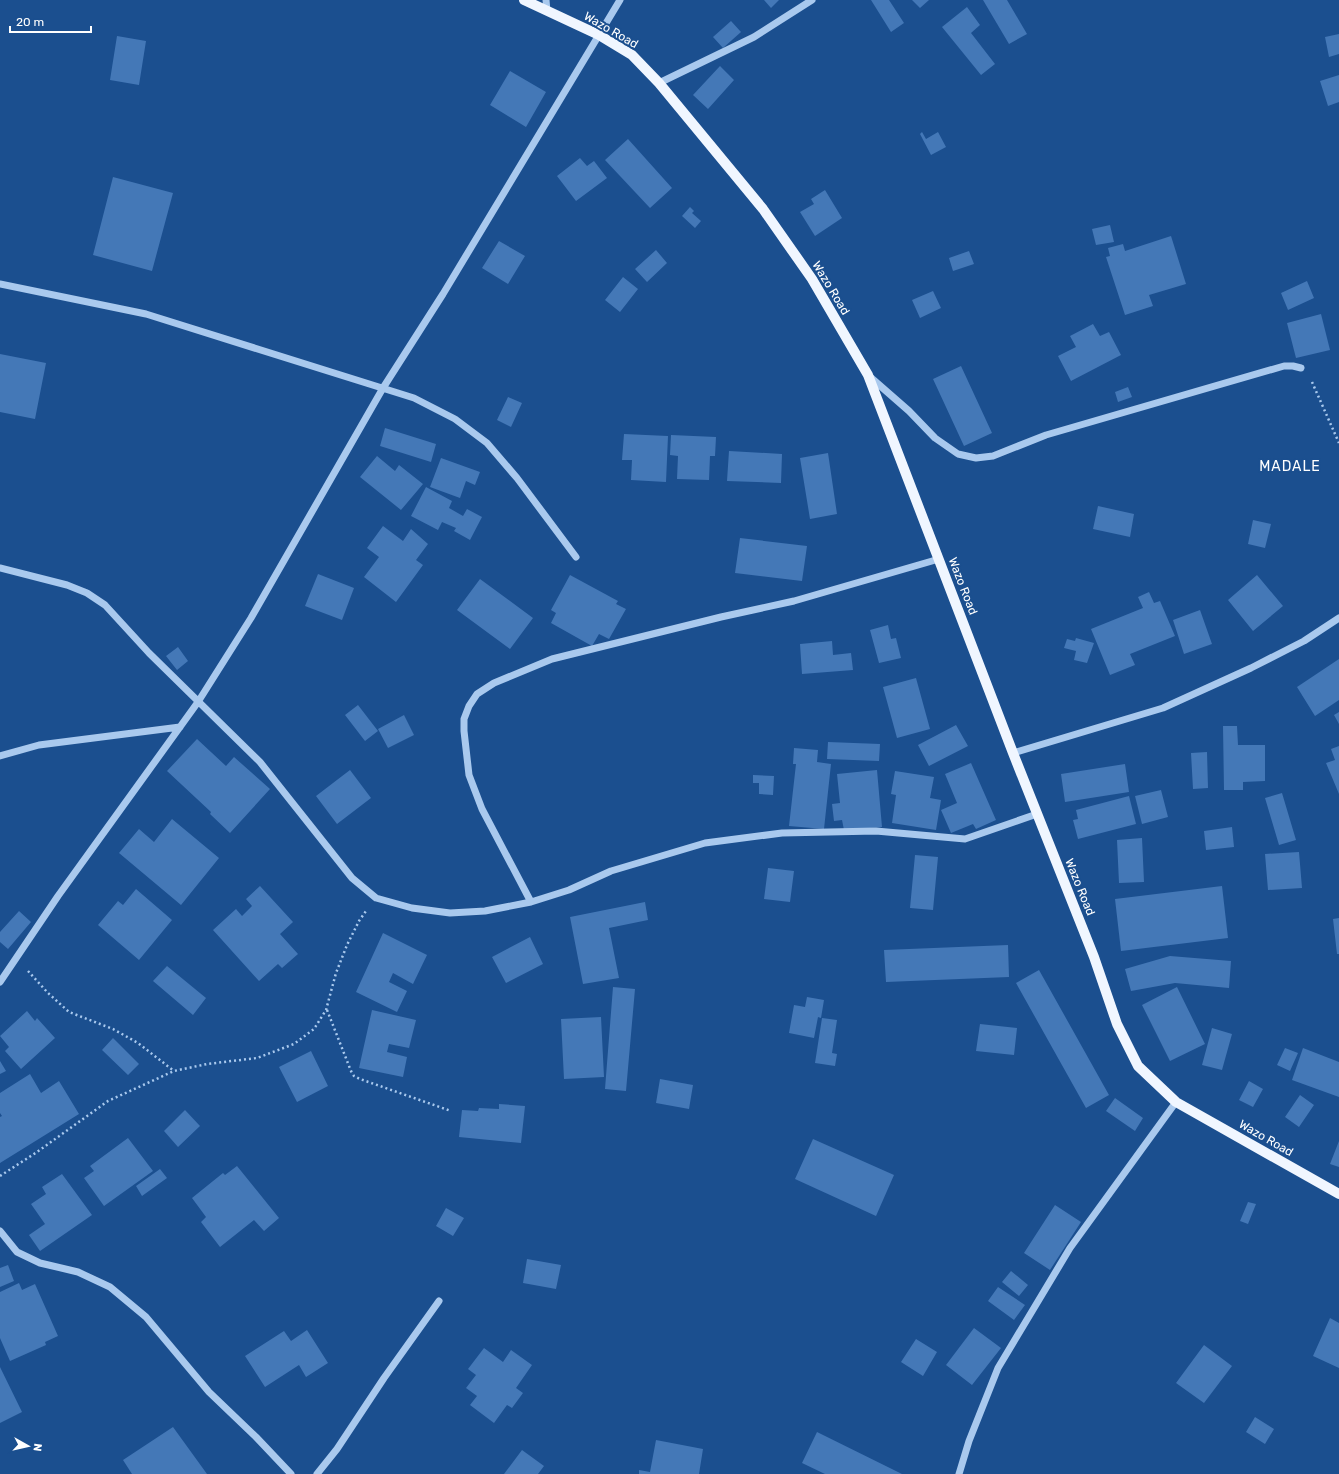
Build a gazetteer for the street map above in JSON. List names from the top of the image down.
{
  "streets": {
    "main road": ["Wazo Road"]
  },
  "districts": ["MADALE"],
  "scale_bar": "20 m",
  "north": "right"
}
